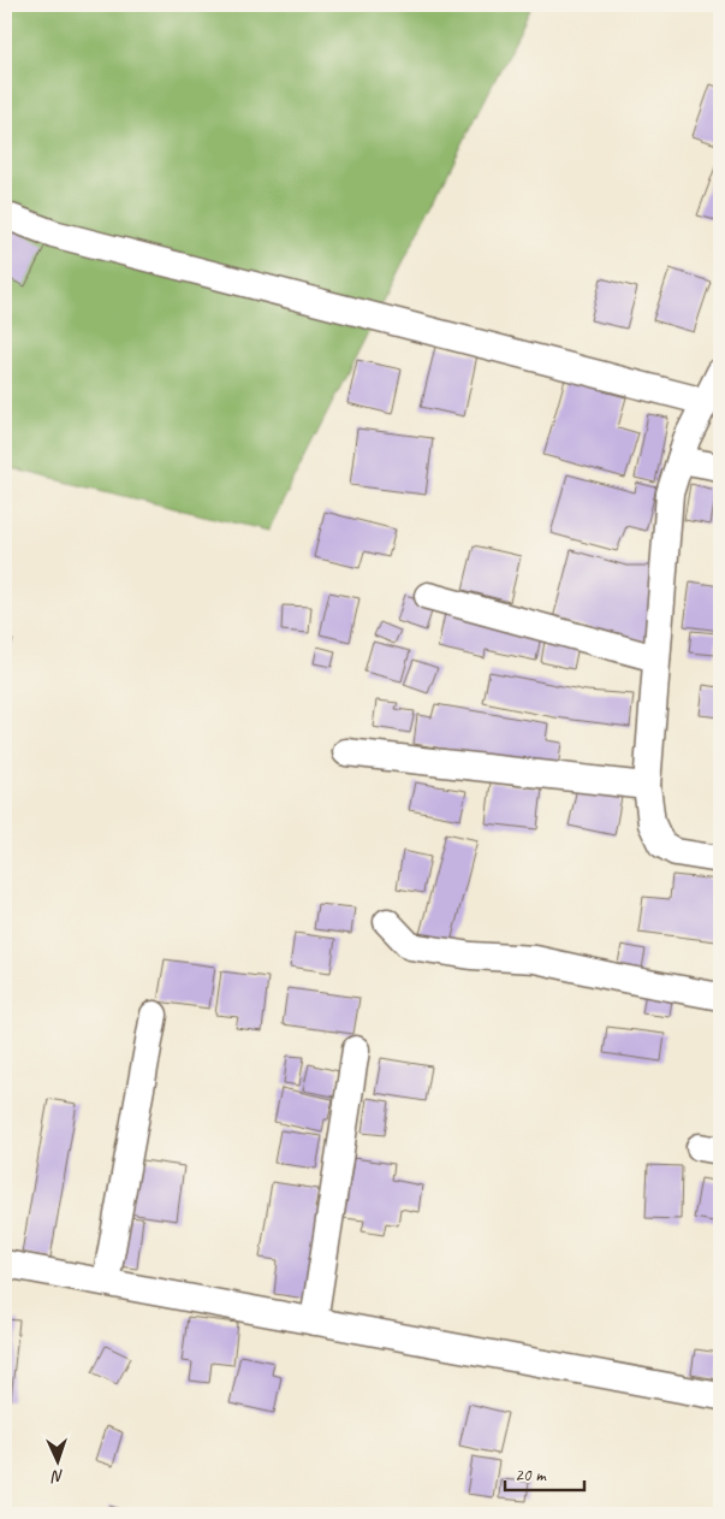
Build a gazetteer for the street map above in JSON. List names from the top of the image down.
{
  "scale_bar": "20 m",
  "north": "bottom"
}
